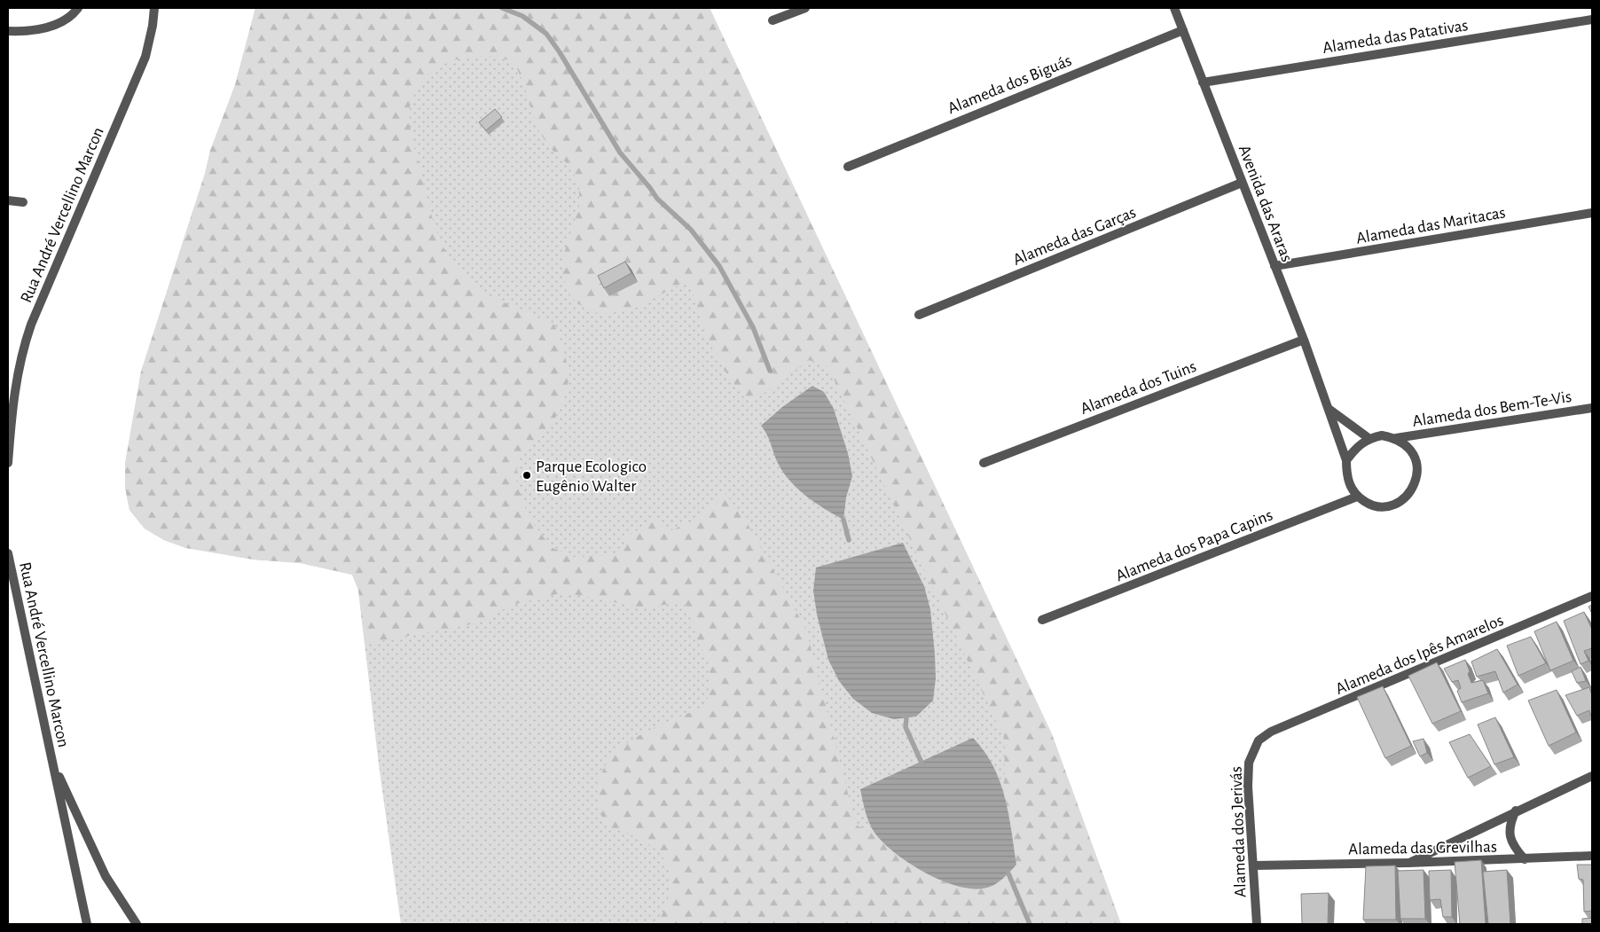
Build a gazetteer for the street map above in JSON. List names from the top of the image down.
{
  "streets": {
    "street": [
      "Alameda das Patativas",
      "Alameda dos Biguás",
      "Avenida das Araras",
      "Rua André Vercellino Marcon",
      "Alameda das Maritacas",
      "Alameda das Garças",
      "Alameda dos Tuins",
      "Alameda dos Bem-Te-Vis",
      "Alameda dos Papa Capins",
      "Alameda dos Ipês Amarelos",
      "Alameda dos Jerivás",
      "Alameda das Grevilhas"
    ]
  },
  "crossings": [
    ["Alameda das Patativas", "Avenida das Araras"],
    ["Alameda dos Biguás", "Avenida das Araras"],
    ["Avenida das Araras", "Alameda das Maritacas"],
    ["Avenida das Araras", "Alameda das Garças"],
    ["Avenida das Araras", "Alameda dos Tuins"],
    ["Avenida das Araras", "Alameda dos Bem-Te-Vis"],
    ["Avenida das Araras", "Alameda dos Papa Capins"],
    ["Alameda dos Bem-Te-Vis", "Alameda dos Papa Capins"],
    ["Alameda dos Ipês Amarelos", "Alameda dos Jerivás"],
    ["Alameda dos Jerivás", "Alameda das Grevilhas"]
  ],
  "places": ["Parque Ecologico Eugênio Walter"]
}
